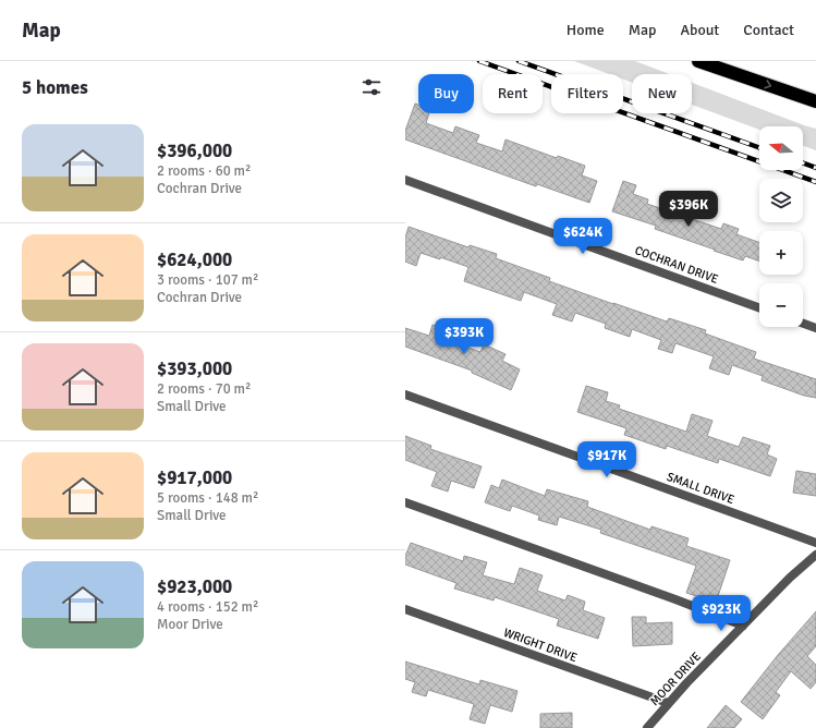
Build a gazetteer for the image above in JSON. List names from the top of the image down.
{
  "streets": {
    "street": [
      "COCHRAN DRIVE",
      "SMALL DRIVE",
      "WRIGHT DRIVE",
      "MOOR DRIVE"
    ]
  },
  "crossings": [
    ["WRIGHT DRIVE", "MOOR DRIVE"]
  ],
  "north": "left",
  "page": {
    "header": "Map",
    "nav": [
      "Home",
      "Map",
      "About",
      "Contact"
    ],
    "heading": "5 homes",
    "chip": [
      "Buy",
      "Rent",
      "Filters",
      "New"
    ],
    "list": [
      {
        "name": "$396,000",
        "note": "2 rooms · 60 m² · Cochran Drive"
      },
      {
        "name": "$624,000",
        "note": "3 rooms · 107 m² · Cochran Drive"
      },
      {
        "name": "$393,000",
        "note": "2 rooms · 70 m² · Small Drive"
      },
      {
        "name": "$917,000",
        "note": "5 rooms · 148 m² · Small Drive"
      },
      {
        "name": "$923,000",
        "note": "4 rooms · 152 m² · Moor Drive"
      }
    ],
    "map_buttons": ["+", "−"],
    "price": [
      "$396K",
      "$624K",
      "$393K",
      "$917K",
      "$923K"
    ]
  }
}
